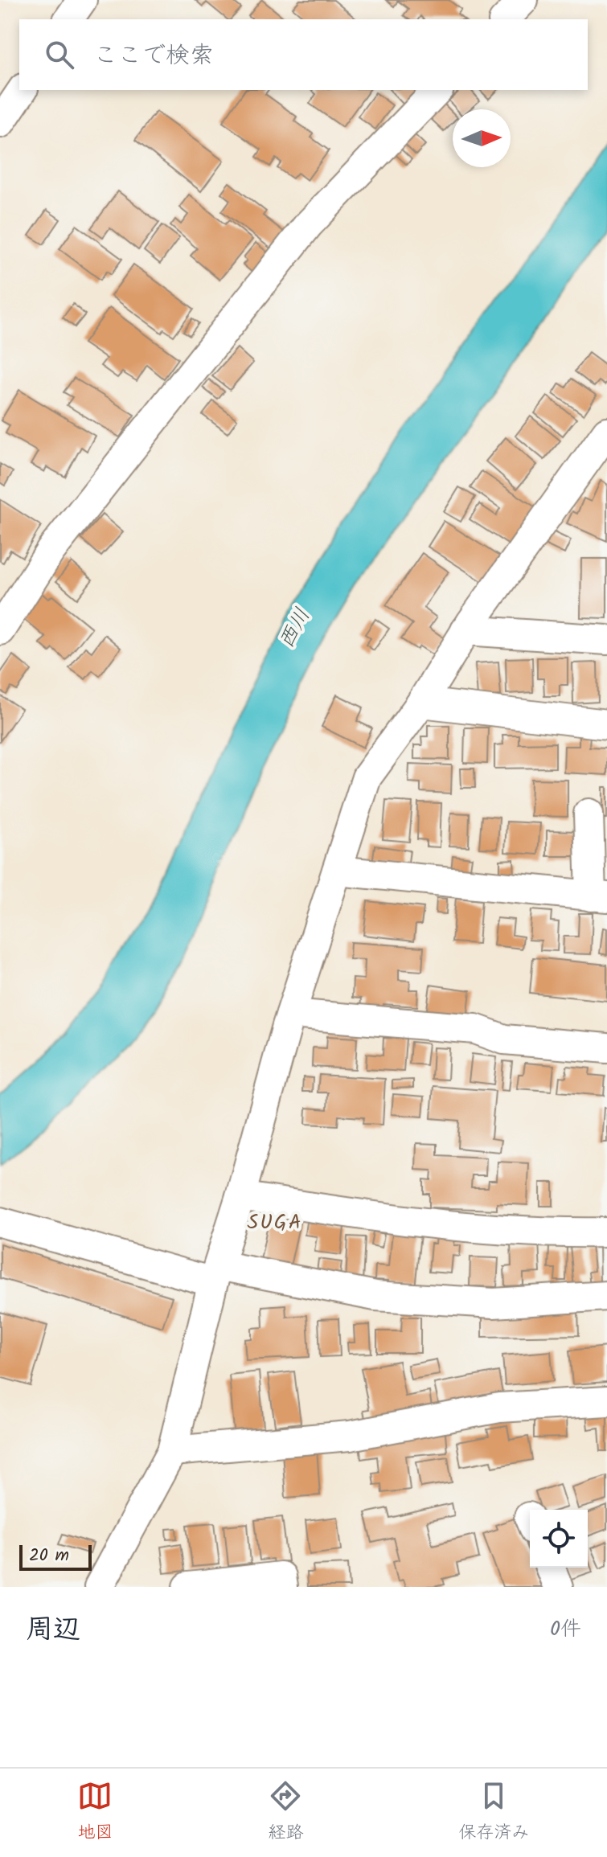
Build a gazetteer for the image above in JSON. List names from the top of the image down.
{
  "districts": ["SUGA"],
  "water": ["西川"],
  "scale_bar": "20 m",
  "north": "right",
  "page": {
    "search": "ここで検索",
    "scale": "20 m",
    "heading": ["周辺", "0件"],
    "nav": ["地図", "経路", "保存済み"]
  }
}
